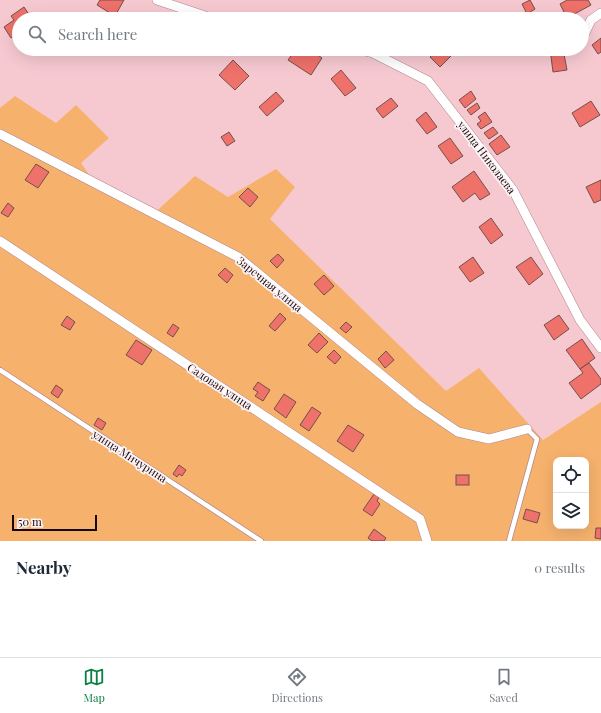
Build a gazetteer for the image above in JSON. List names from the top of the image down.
{
  "streets": {
    "street": ["улица Николаева", "Заречная улица", "Садовая улица"],
    "lane": ["улица Мичурина"]
  },
  "scale_bar": "50 m",
  "page": {
    "search": "Search here",
    "scale": "50 m",
    "heading": ["Nearby", "0 results"],
    "nav": ["Map", "Directions", "Saved"]
  }
}
